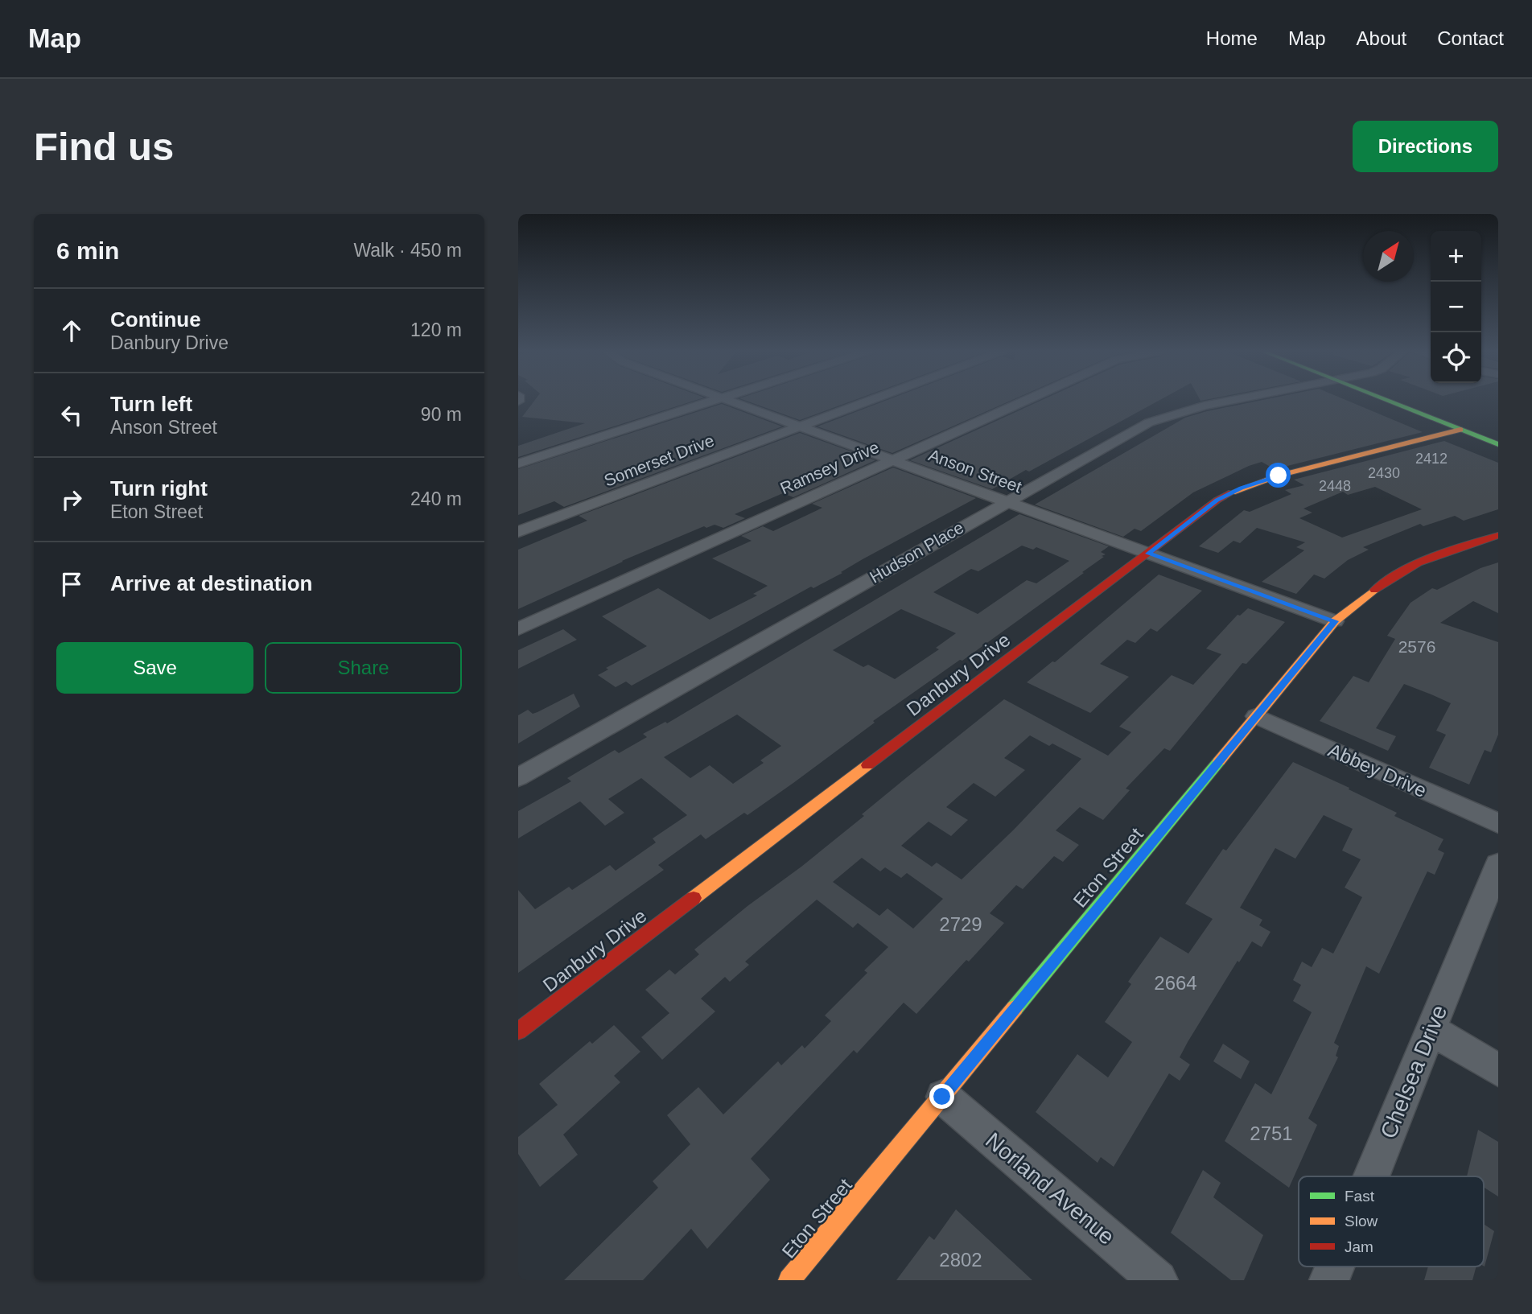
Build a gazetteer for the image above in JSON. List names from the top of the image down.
{
  "streets": {
    "street": [
      "Somerset Drive",
      "Ramsey Drive",
      "Anson Street",
      "Hudson Place",
      "Danbury Drive",
      "Abbey Drive",
      "Eton Street",
      "Chelsea Drive",
      "Norland Avenue"
    ]
  },
  "crossings": [
    ["Somerset Drive", "Anson Street"],
    ["Ramsey Drive", "Anson Street"],
    ["Anson Street", "Hudson Place"],
    ["Anson Street", "Danbury Drive"],
    ["Anson Street", "Eton Street"],
    ["Abbey Drive", "Eton Street"],
    ["Eton Street", "Norland Avenue"]
  ],
  "house_numbers": [
    "2412",
    "2430",
    "2448",
    "2576",
    "2729",
    "2664",
    "2751",
    "2802"
  ],
  "legend": ["Fast", "Slow", "Jam"],
  "north": "top right",
  "page": {
    "header": "Map",
    "nav": [
      "Home",
      "Map",
      "About",
      "Contact"
    ],
    "buttons": [
      "Directions",
      ["Save", "Share"]
    ],
    "title": "Find us",
    "heading": ["6 min", "Walk · 450 m"],
    "map_buttons": ["+", "−"],
    "list": [
      ["Continue", "Danbury Drive", "120 m"],
      ["Turn left", "Anson Street", "90 m"],
      ["Turn right", "Eton Street", "240 m"],
      "Arrive at destination"
    ]
  }
}
